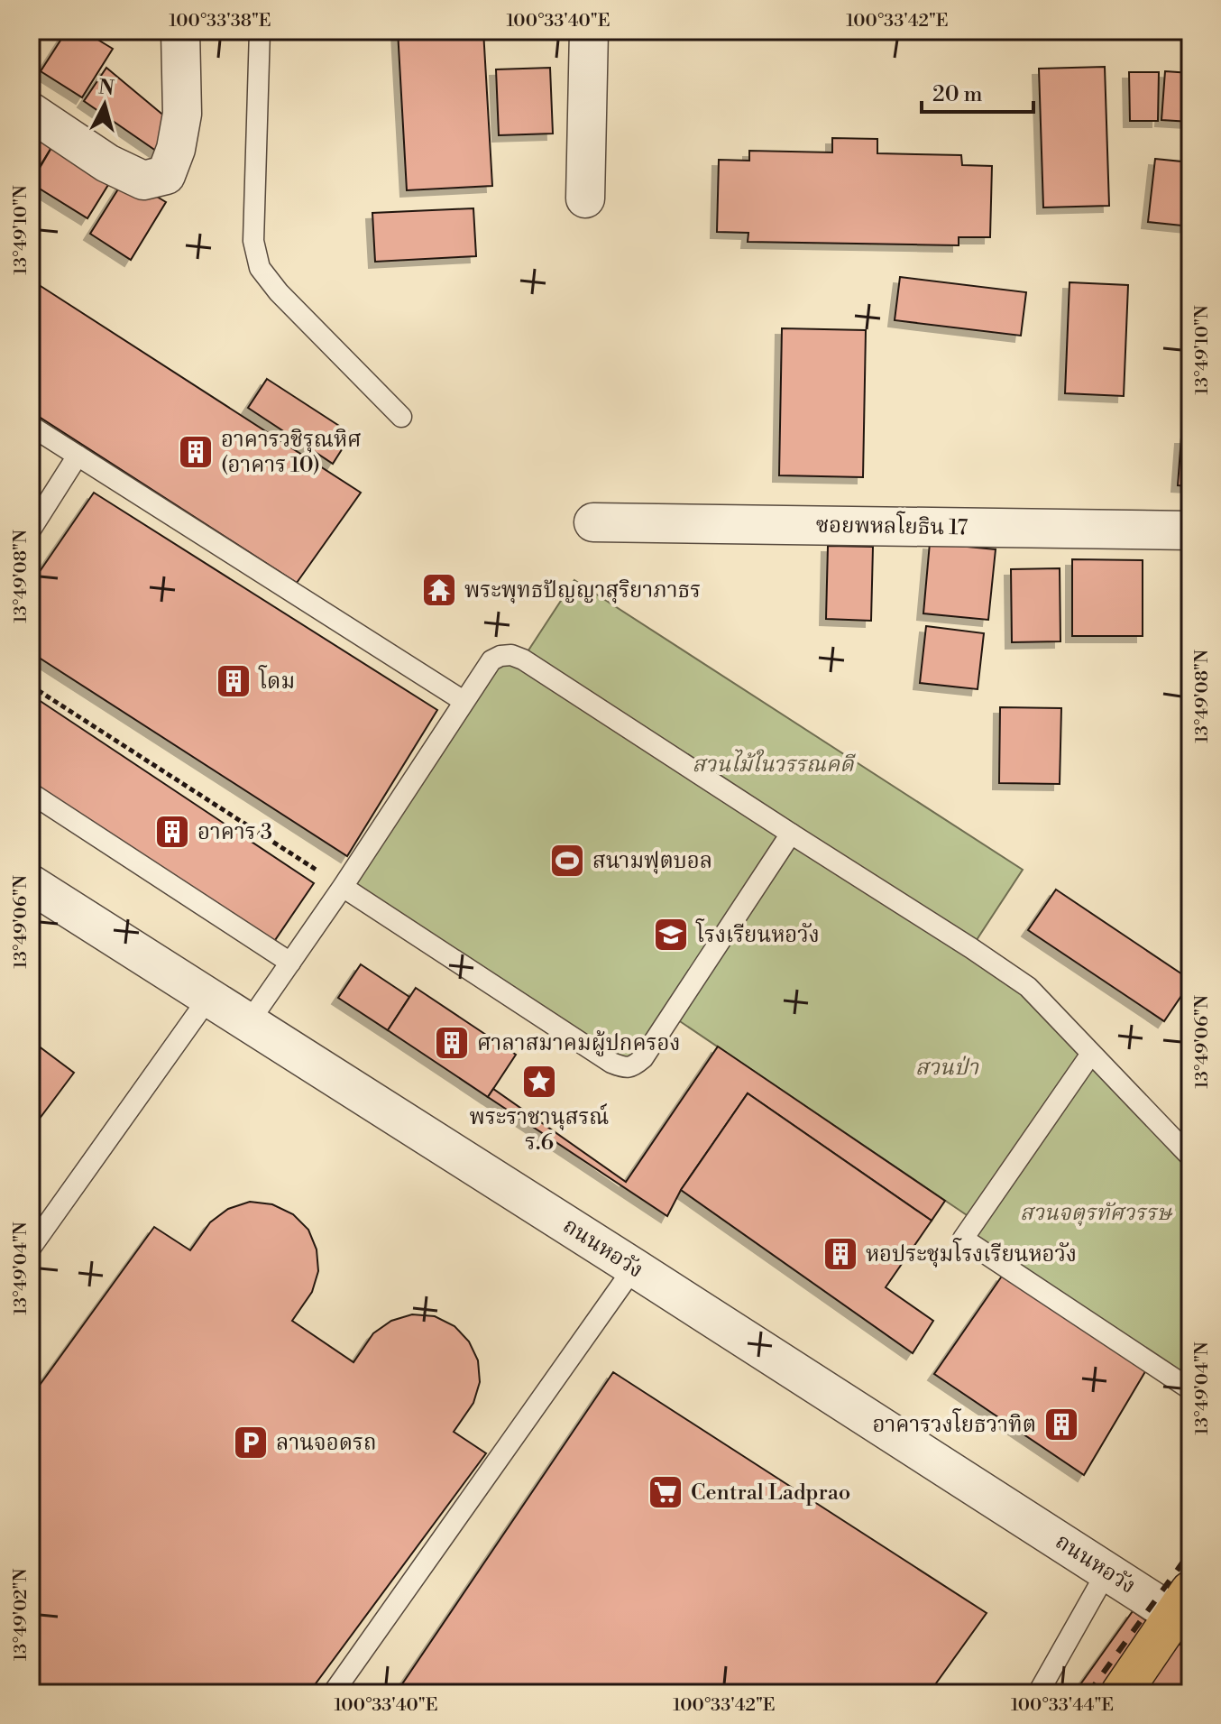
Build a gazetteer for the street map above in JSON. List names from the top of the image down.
{
  "streets": {
    "street": ["ซอยพหลโยธิน 17", "ถนนหอวัง"]
  },
  "parks": ["สวนไม้ในวรรณคดี", "สวนป่า", "สวนจตุรทัศวรรษ"],
  "places": {
    "building": [
      "อาคารวชิรุณหิศ (อาคาร 10)",
      "โดม",
      "อาคาร 3",
      "ศาลาสมาคมผู้ปกครอง",
      "หอประชุมโรงเรียนหอวัง",
      "อาคารวงโยธวาทิต"
    ],
    "temple": ["พระพุทธปัญญาสุริยาภาธร"],
    "sports": ["สนามฟุตบอล"],
    "school or university": ["โรงเรียนหอวัง"],
    "place": ["พระราชานุสรณ์ ร.6"],
    "parking": ["ลานจอดรถ"],
    "supermarket": ["Central Ladprao"]
  },
  "scale_bar": "20 m",
  "north": "top",
  "coordinates": [
    "100°33'38\"E",
    "100°33'40\"E",
    "100°33'42\"E",
    "13°49'10\"N",
    "13°49'08\"N",
    "13°49'06\"N",
    "13°49'04\"N",
    "13°49'02\"N",
    "100°33'44\"E"
  ]
}
